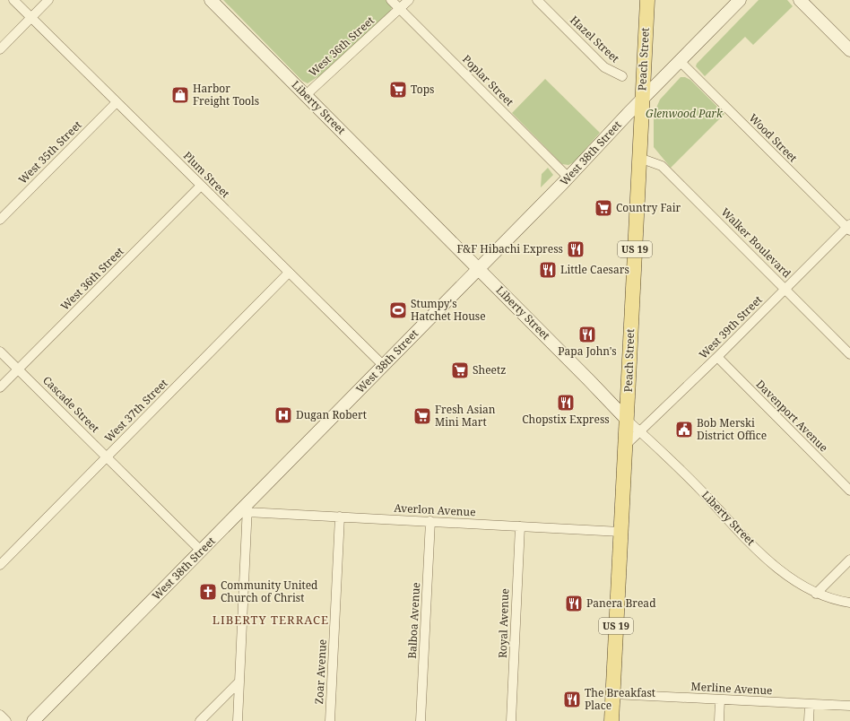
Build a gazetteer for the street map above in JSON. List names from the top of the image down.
{
  "streets": {
    "main road": [
      "Peach Street",
      "Liberty Street",
      "West 38th Street",
      "US 19"
    ],
    "street": [
      "Hazel Street",
      "West 36th Street",
      "Poplar Street",
      "Wood Street",
      "West 35th Street",
      "Plum Street",
      "Walker Boulevard",
      "West 39th Street",
      "Cascade Street",
      "West 37th Street",
      "Davenport Avenue",
      "Averlon Avenue",
      "Balboa Avenue",
      "Royal Avenue",
      "Zoar Avenue",
      "Merline Avenue"
    ]
  },
  "crossings": [
    ["West 36th Street", "Poplar Street"],
    ["West 36th Street", "Liberty Street"],
    ["West 36th Street", "Plum Street"],
    ["West 36th Street", "Cascade Street"],
    ["Peach Street", "Liberty Street"],
    ["Peach Street", "West 38th Street"],
    ["Peach Street", "Walker Boulevard"],
    ["Peach Street", "West 39th Street"],
    ["Peach Street", "Averlon Avenue"],
    ["Peach Street", "Merline Avenue"],
    ["Poplar Street", "West 38th Street"],
    ["Liberty Street", "West 38th Street"],
    ["Liberty Street", "West 39th Street"],
    ["Wood Street", "West 38th Street"],
    ["Wood Street", "West 39th Street"],
    ["West 35th Street", "Plum Street"],
    ["West 38th Street", "Plum Street"],
    ["West 38th Street", "Cascade Street"],
    ["West 38th Street", "Averlon Avenue"],
    ["Plum Street", "West 37th Street"],
    ["Walker Boulevard", "West 39th Street"],
    ["West 39th Street", "Davenport Avenue"],
    ["Cascade Street", "West 37th Street"],
    ["Averlon Avenue", "Balboa Avenue"],
    ["Averlon Avenue", "Royal Avenue"],
    ["Averlon Avenue", "Zoar Avenue"]
  ],
  "districts": ["LIBERTY TERRACE"],
  "parks": ["Glenwood Park"],
  "places": {
    "supermarket": [
      "Tops",
      "Country Fair",
      "Sheetz",
      "Fresh Asian Mini Mart"
    ],
    "shop": ["Harbor Freight Tools"],
    "restaurant": [
      "F&F Hibachi Express",
      "Little Caesars",
      "Papa John's",
      "Chopstix Express",
      "Panera Bread",
      "The Breakfast Place"
    ],
    "sports": ["Stumpy's Hatchet House"],
    "hospital": ["Dugan Robert"],
    "public building": ["Bob Merski District Office"],
    "church": ["Community United Church of Christ"]
  }
}
